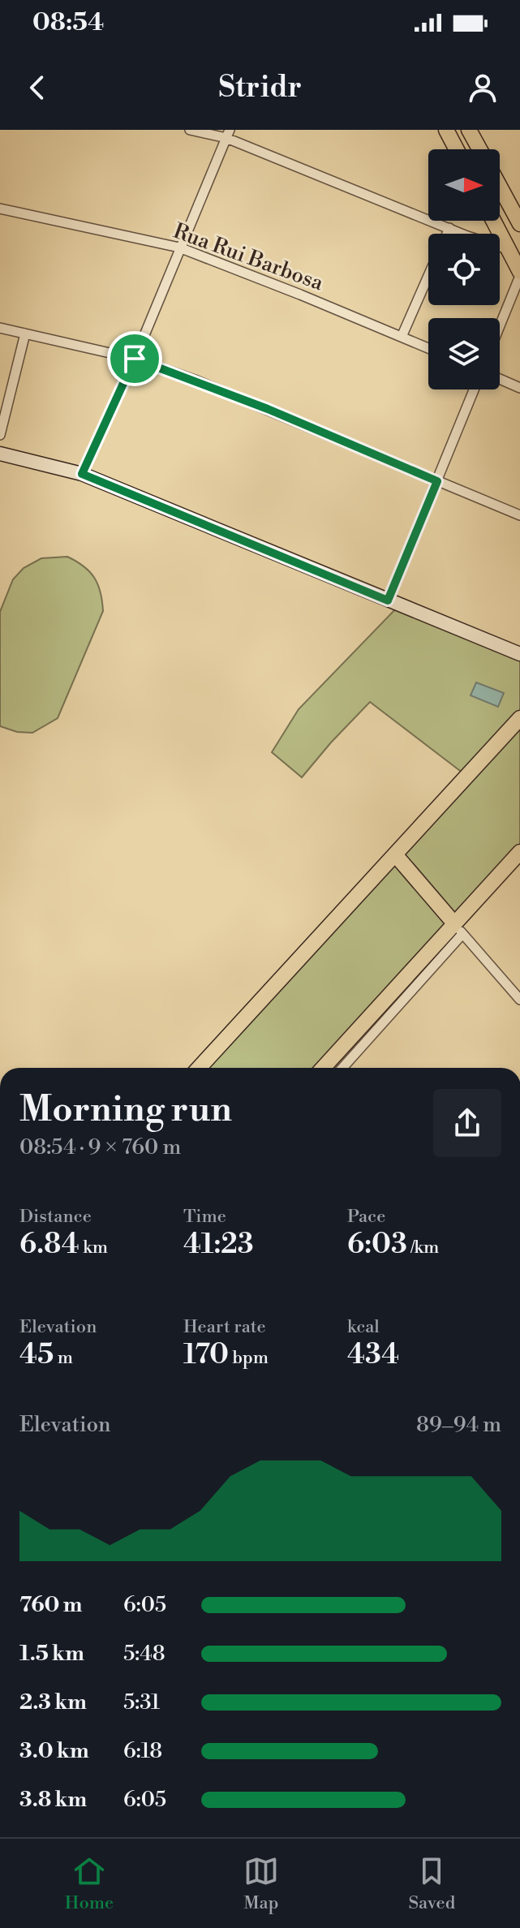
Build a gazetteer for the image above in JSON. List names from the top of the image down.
{
  "streets": {
    "street": ["Rua Rui Barbosa"]
  },
  "north": "right",
  "page": {
    "status": "08:54",
    "header": "Stridr",
    "heading": ["Morning run", "08:54 · 9 × 760 m"],
    "stats": [
      ["Distance", "6.84 km"],
      ["Time", "41:23"],
      ["Pace", "6:03 /km"],
      ["Elevation", "45 m"],
      ["Heart rate", "170 bpm"],
      ["kcal", "434"]
    ],
    "chart": ["Elevation", "89–94 m"],
    "list": [
      {
        "name": "760 m",
        "note": "6:05"
      },
      {
        "name": "1.5 km",
        "note": "5:48"
      },
      {
        "name": "2.3 km",
        "note": "5:31"
      },
      {
        "name": "3.0 km",
        "note": "6:18"
      },
      {
        "name": "3.8 km",
        "note": "6:05"
      }
    ],
    "tabs": ["Home", "Map", "Saved"]
  }
}
